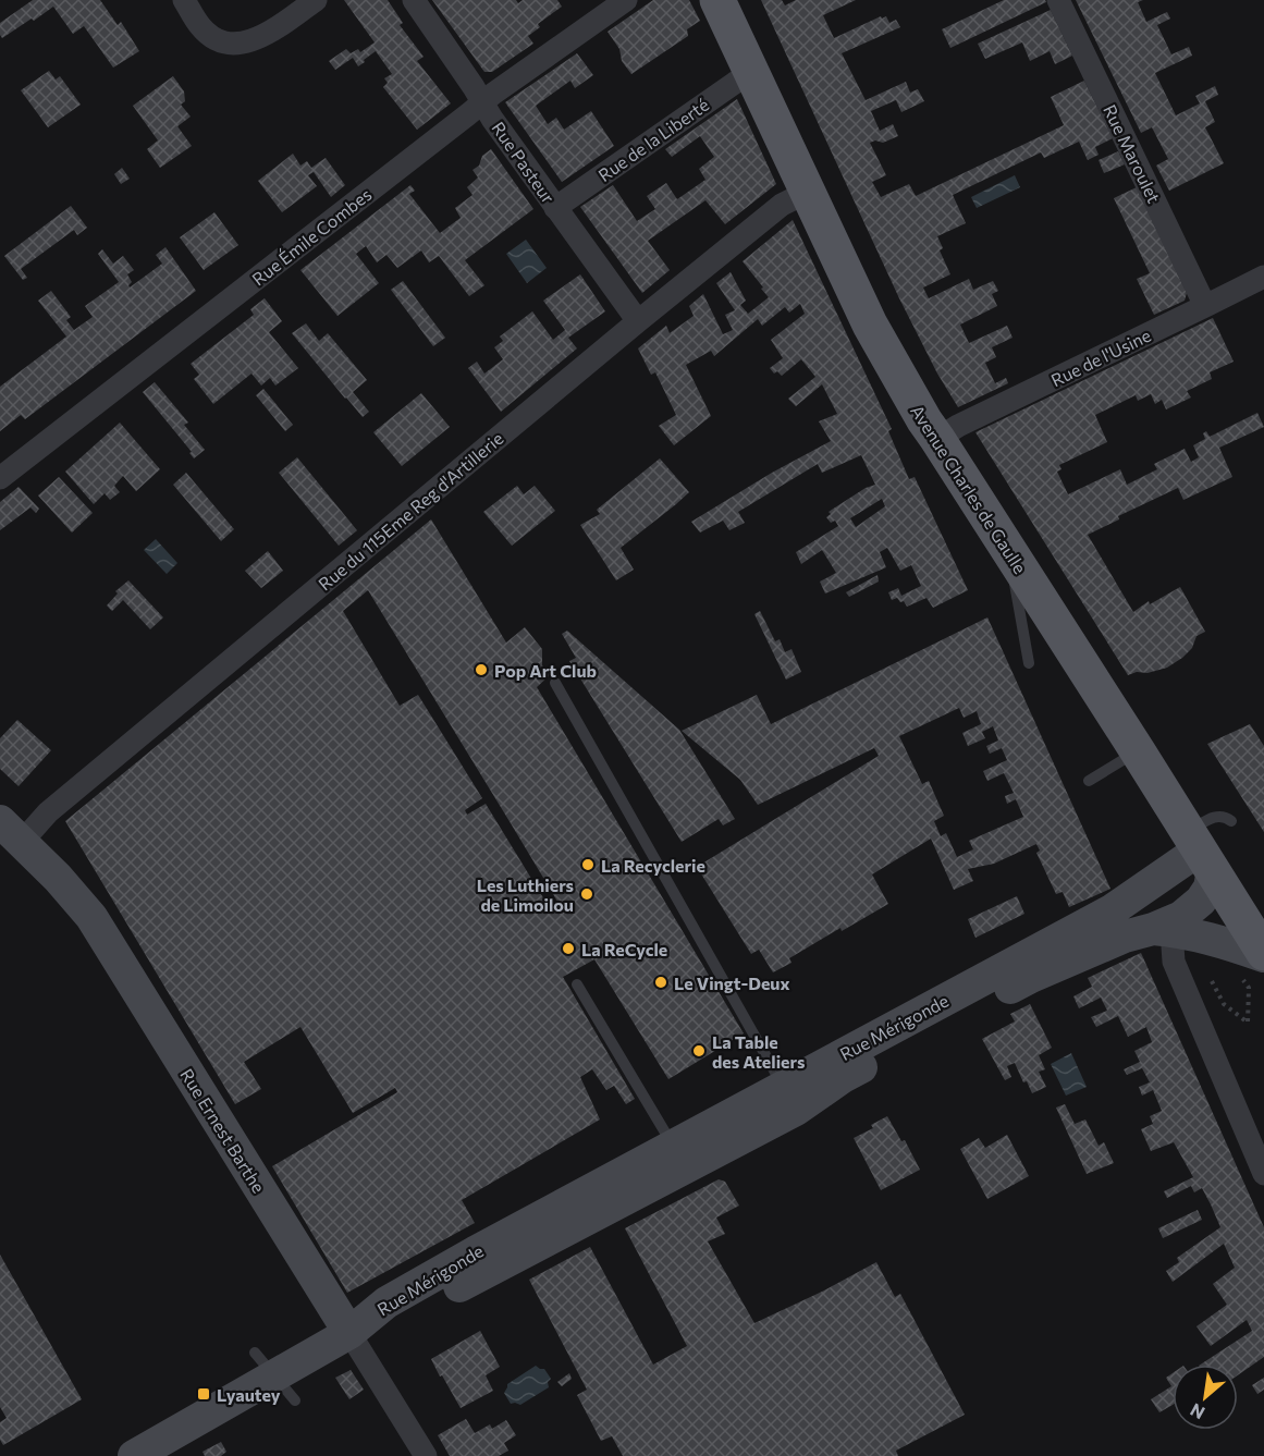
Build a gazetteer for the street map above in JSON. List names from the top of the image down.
{
  "streets": {
    "main road": ["Avenue Charles de Gaulle"],
    "street": [
      "Rue de la Liberté",
      "Rue Maroulet",
      "Rue Pasteur",
      "Rue Émile Combes",
      "Rue de l'Usine",
      "Rue du 115Eme Reg d'Artillerie",
      "Rue Mérigonde",
      "Rue Ernest Barthe"
    ]
  },
  "crossings": [
    ["Rue de la Liberté", "Rue Pasteur"],
    ["Rue de la Liberté", "Avenue Charles de Gaulle"],
    ["Rue Maroulet", "Rue de l'Usine"],
    ["Rue Pasteur", "Rue Émile Combes"],
    ["Rue Pasteur", "Rue du 115Eme Reg d'Artillerie"],
    ["Rue de l'Usine", "Avenue Charles de Gaulle"],
    ["Avenue Charles de Gaulle", "Rue du 115Eme Reg d'Artillerie"],
    ["Avenue Charles de Gaulle", "Rue Mérigonde"],
    ["Rue du 115Eme Reg d'Artillerie", "Rue Ernest Barthe"],
    ["Rue Mérigonde", "Rue Ernest Barthe"]
  ],
  "places": {
    "other": [
      "Pop Art Club",
      "La Recyclerie",
      "Les Luthiers de Limoilou",
      "La ReCycle",
      "Le Vingt-Deux",
      "La Table des Ateliers"
    ],
    "transit": ["Lyautey"]
  },
  "north": "bottom left"
}
